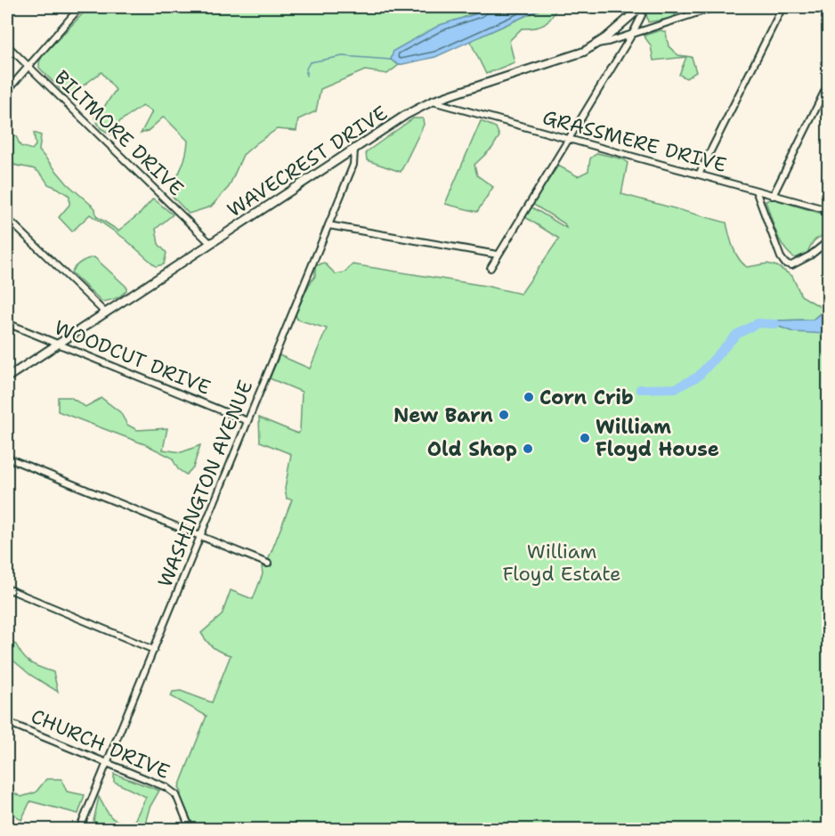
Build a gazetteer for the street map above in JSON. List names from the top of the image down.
{
  "streets": {
    "street": [
      "BILTMORE DRIVE",
      "GRASSMERE DRIVE",
      "WAVECREST DRIVE",
      "WOODCUT DRIVE",
      "WASHINGTON AVENUE",
      "CHURCH DRIVE"
    ]
  },
  "crossings": [
    ["BILTMORE DRIVE", "WAVECREST DRIVE"],
    ["GRASSMERE DRIVE", "WAVECREST DRIVE"],
    ["WAVECREST DRIVE", "WOODCUT DRIVE"],
    ["WAVECREST DRIVE", "WASHINGTON AVENUE"],
    ["WOODCUT DRIVE", "WASHINGTON AVENUE"],
    ["WASHINGTON AVENUE", "CHURCH DRIVE"]
  ],
  "parks": ["William Floyd Estate"],
  "places": [
    "Corn Crib",
    "New Barn",
    "William Floyd House",
    "Old Shop"
  ]
}
